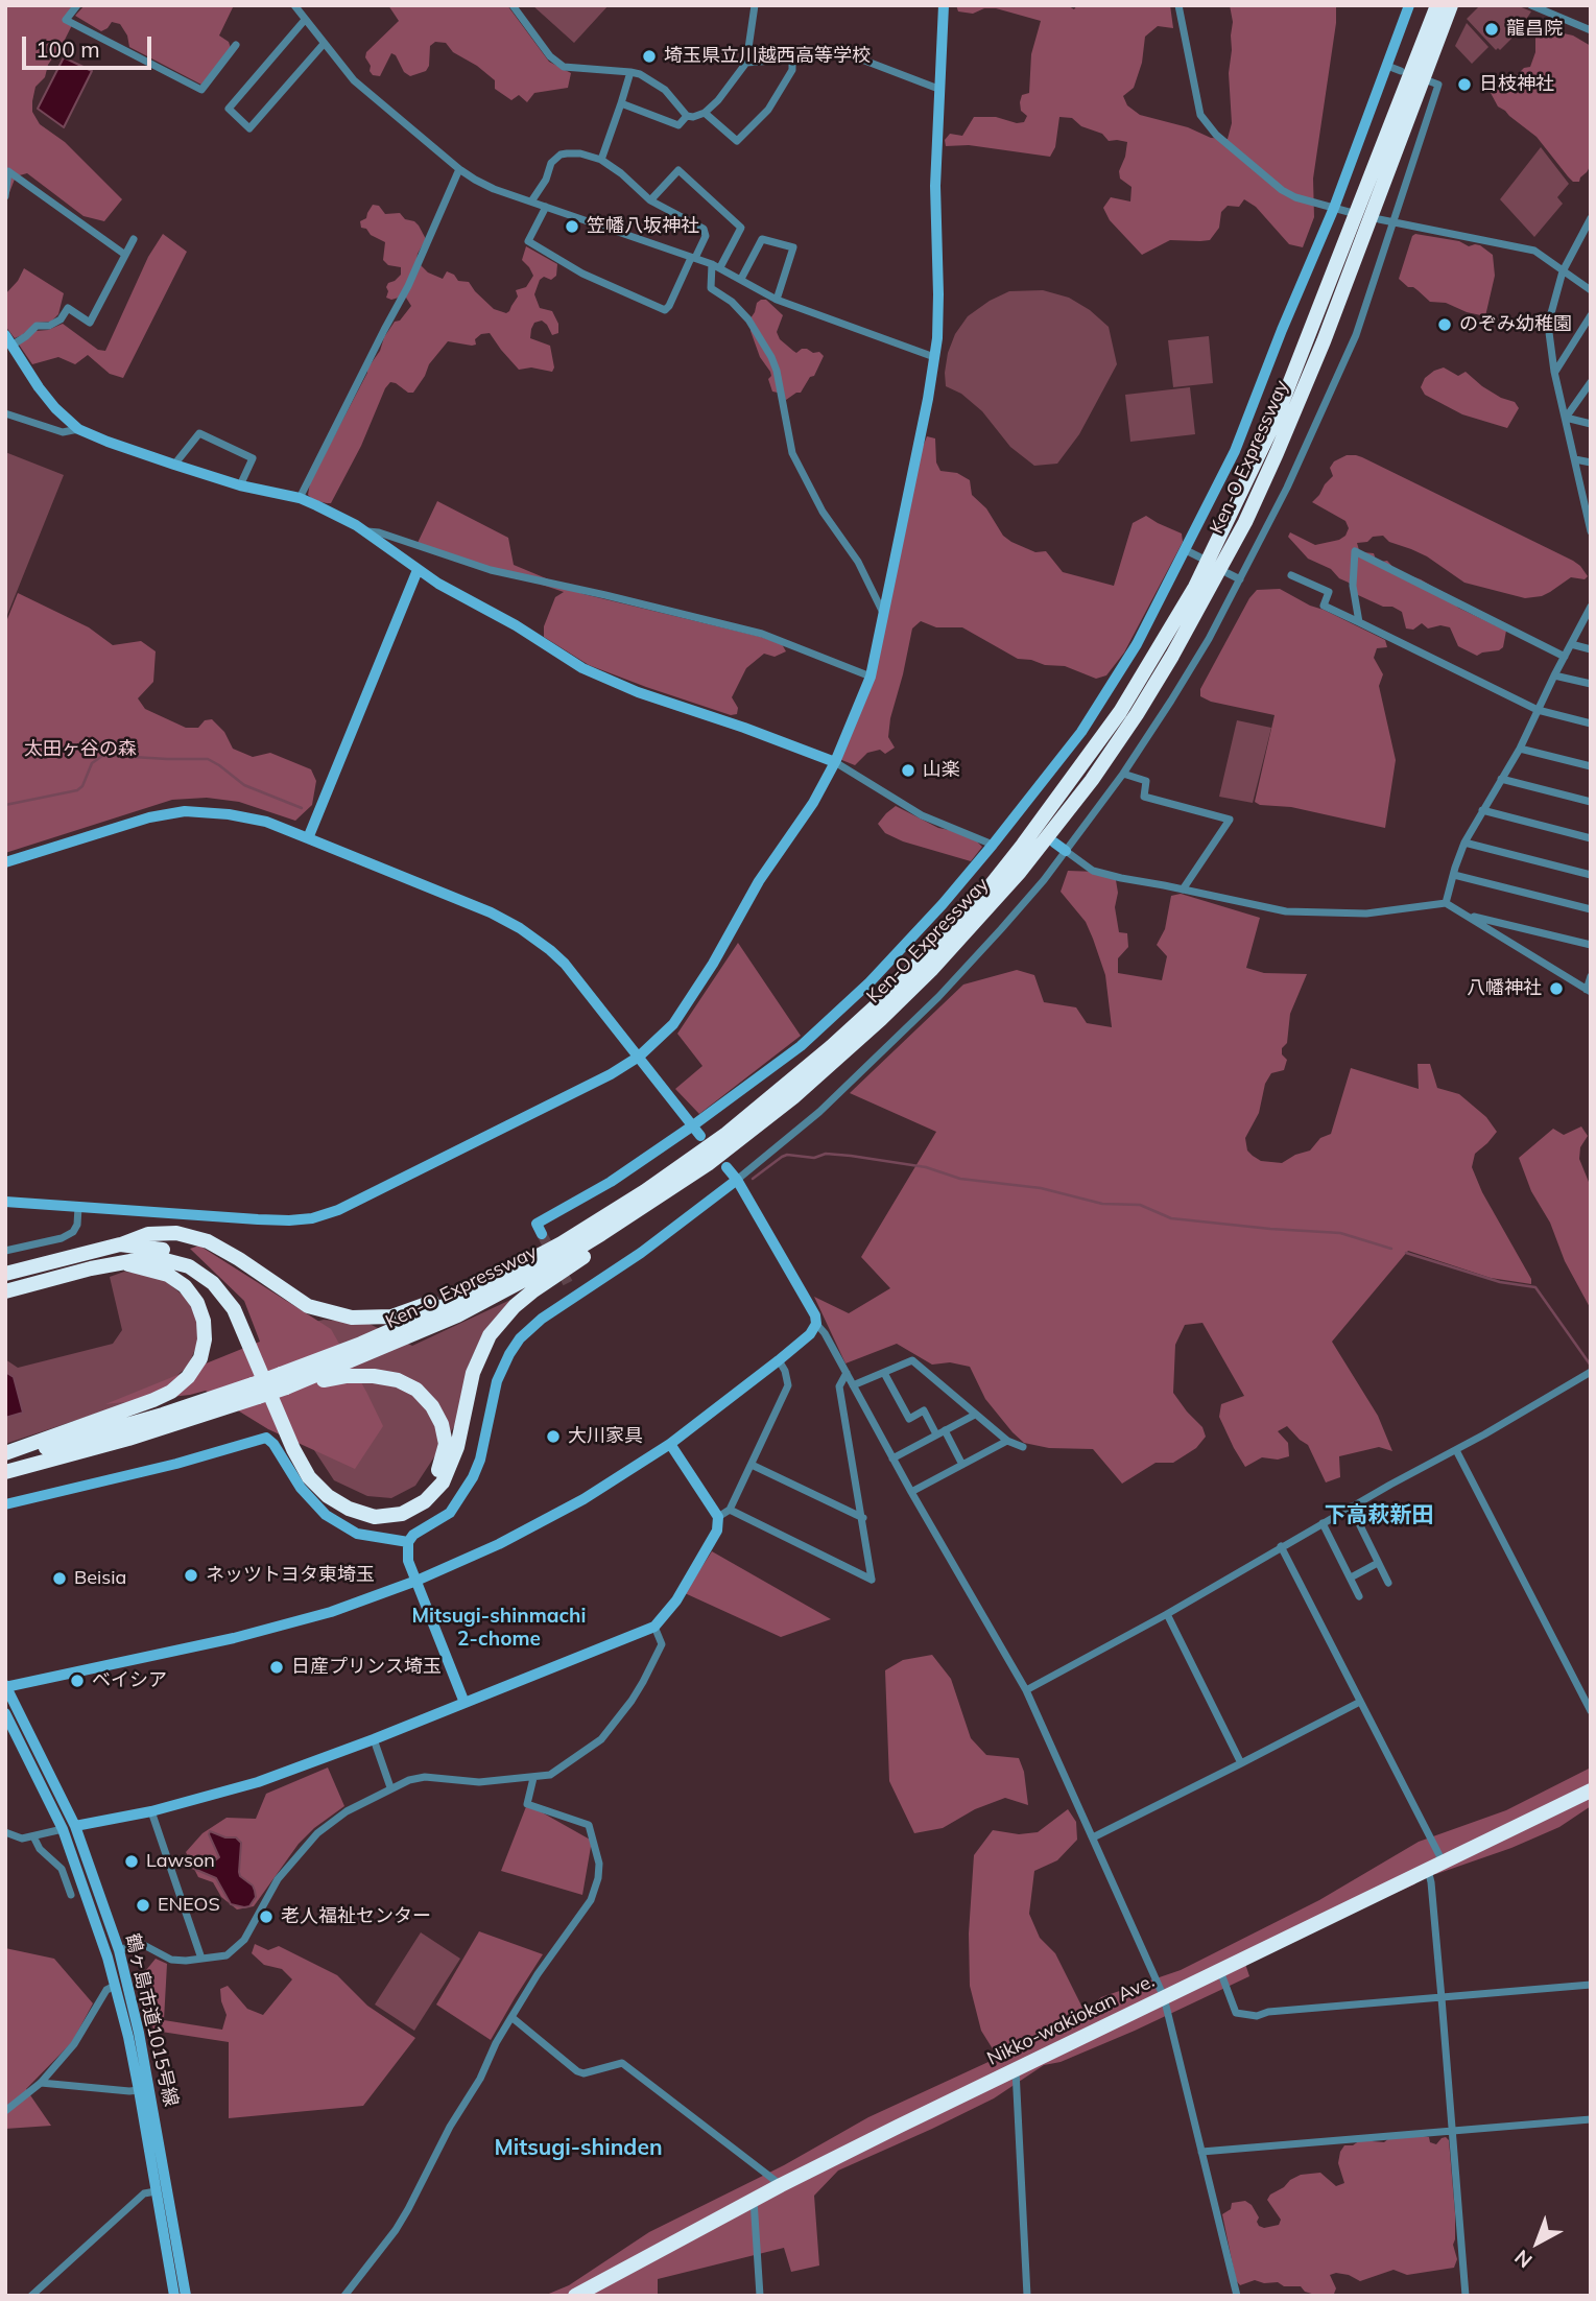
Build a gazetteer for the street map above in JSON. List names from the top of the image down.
{
  "streets": {
    "highway": ["Ken-O Expressway", "Nikko-wakiokan Ave."],
    "street": ["鶴ヶ島市道1015号線"]
  },
  "districts": ["下高萩新田", "Mitsugi-shinmachi 2-chome", "Mitsugi-shinden"],
  "parks": ["太田ヶ谷の森"],
  "places": [
    "龍昌院",
    "埼玉県立川越西高等学校",
    "日枝神社",
    "笠幡八坂神社",
    "のぞみ幼稚園",
    "山楽",
    "八幡神社",
    "大川家具",
    "ネッツトヨタ東埼玉",
    "Beisia",
    "日産プリンス埼玉",
    "ベイシア",
    "Lawson",
    "ENEOS",
    "老人福祉センター"
  ],
  "scale_bar": "100 m",
  "north": "bottom left"
}
